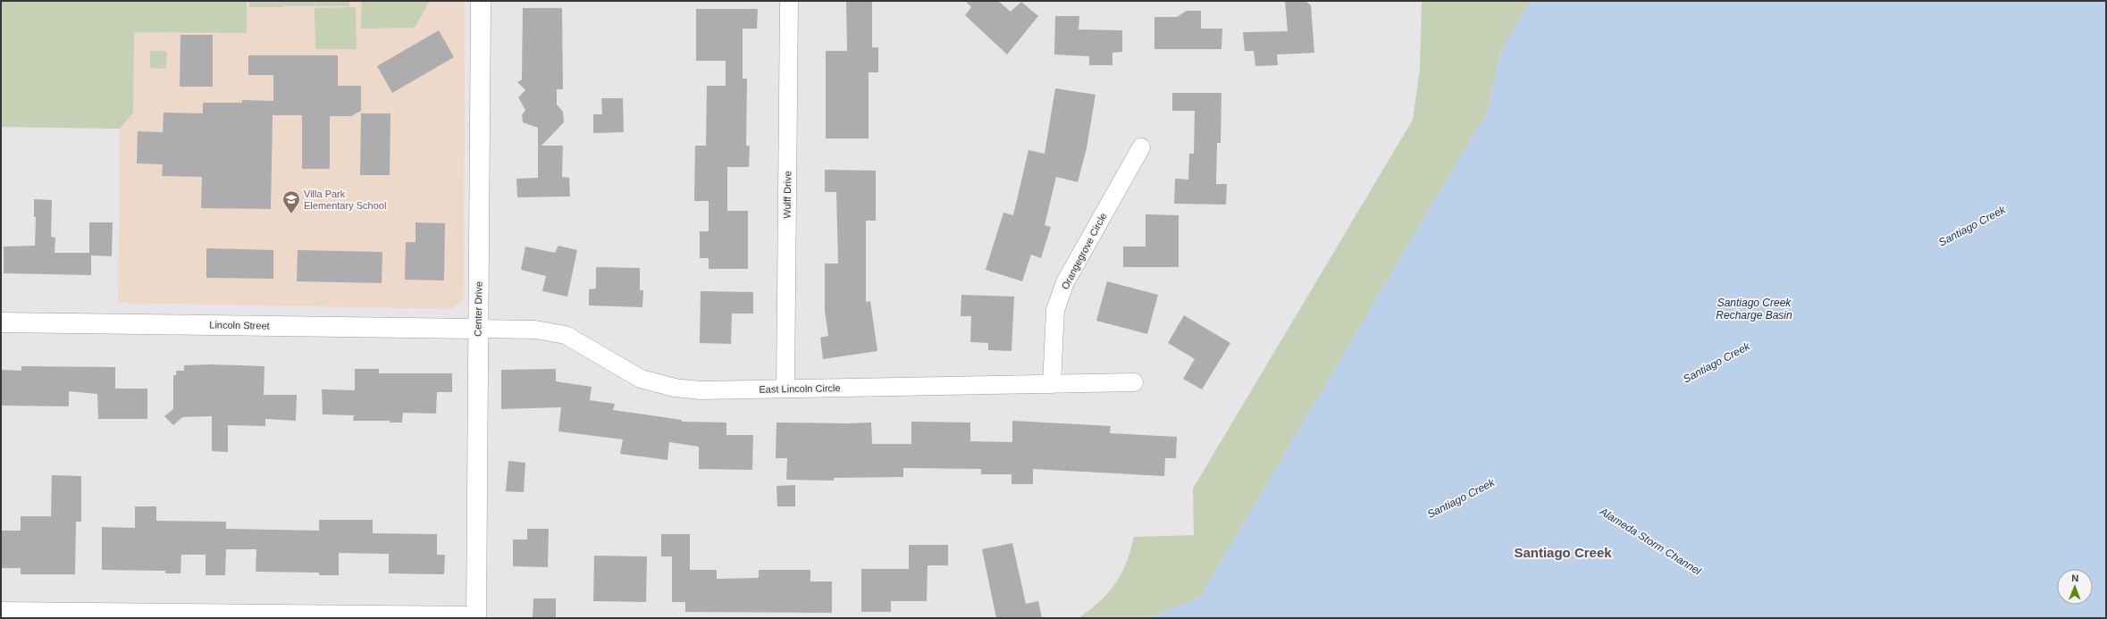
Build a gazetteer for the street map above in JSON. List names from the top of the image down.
{
  "streets": {
    "street": [
      "Wulff Drive",
      "Orangegrove Circle",
      "Center Drive",
      "Lincoln Street",
      "East Lincoln Circle"
    ]
  },
  "crossings": [
    ["Wulff Drive", "East Lincoln Circle"],
    ["Orangegrove Circle", "East Lincoln Circle"],
    ["Center Drive", "Lincoln Street"],
    ["Center Drive", "East Lincoln Circle"],
    ["Lincoln Street", "East Lincoln Circle"]
  ],
  "districts": ["Santiago Creek"],
  "water": ["Santiago Creek", "Santiago Creek Recharge Basin", "Alameda Storm Channel"],
  "places": {
    "school or university": ["Villa Park Elementary School"]
  },
  "north": "top"
}
